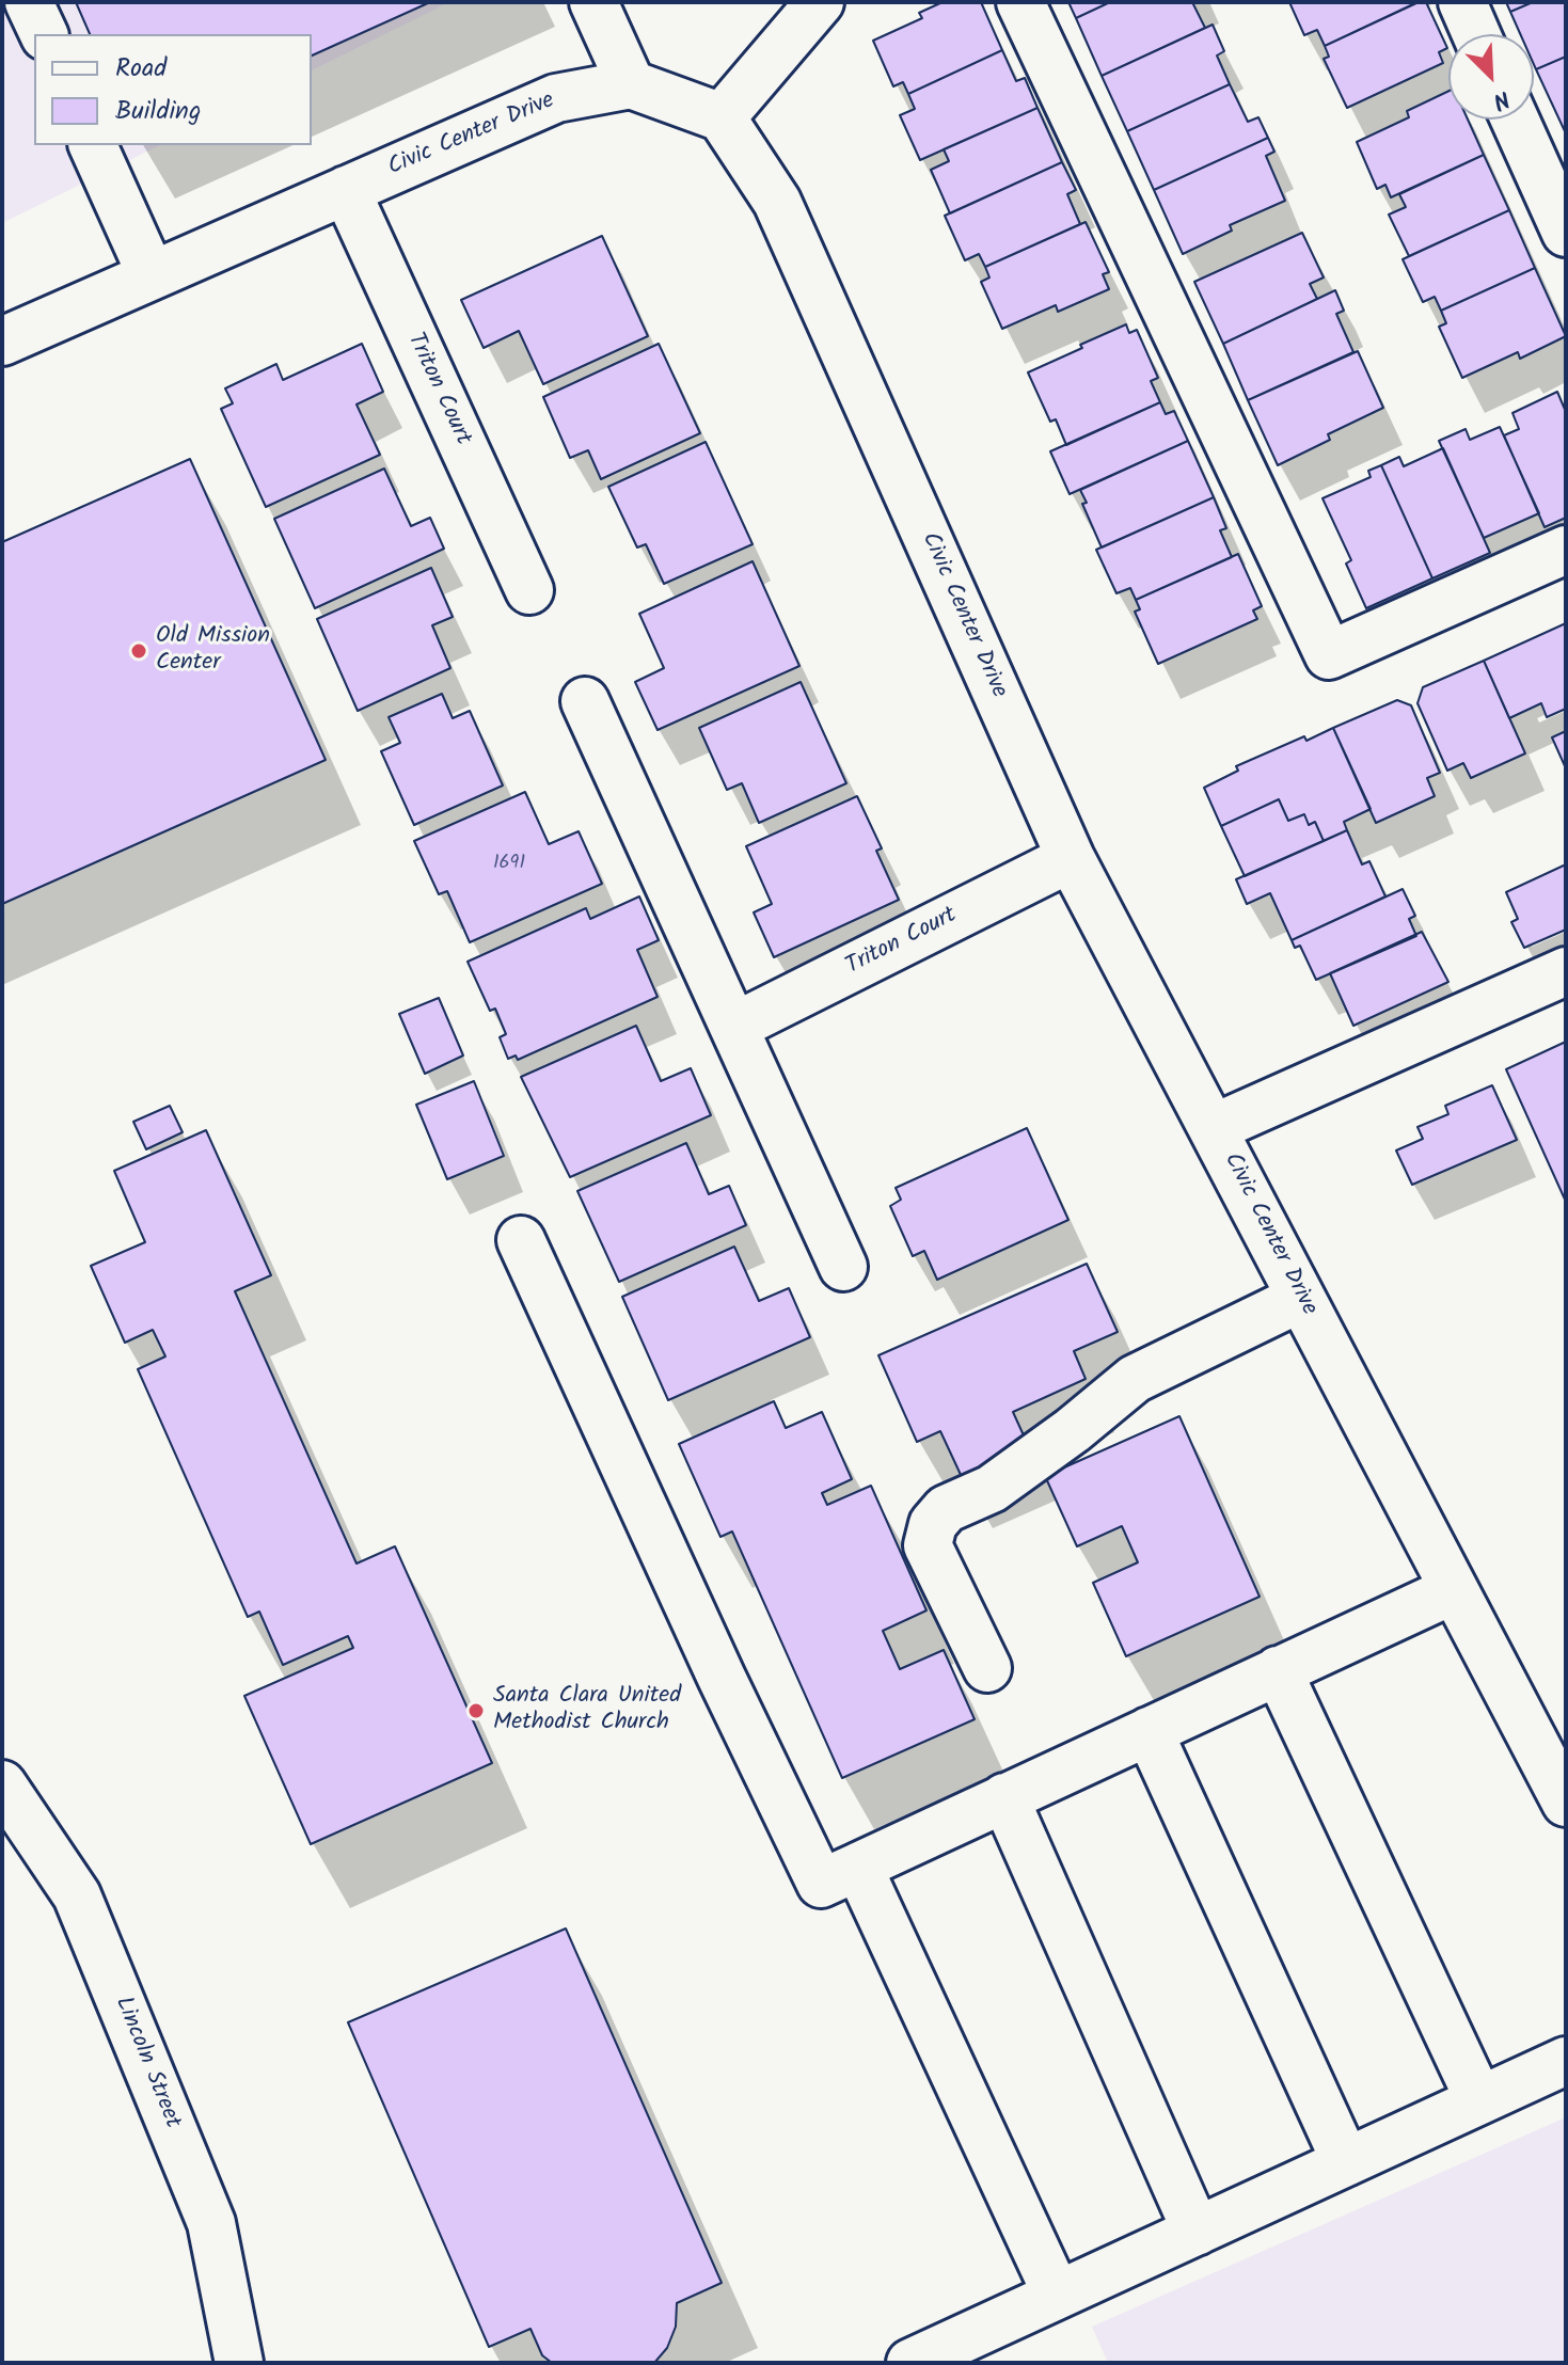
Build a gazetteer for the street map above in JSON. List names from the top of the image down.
{
  "streets": {
    "street": ["Civic Center Drive", "Triton Court", "Lincoln Street"]
  },
  "crossings": [
    ["Civic Center Drive", "Triton Court"]
  ],
  "places": ["Old Mission Center", "Santa Clara United Methodist Church"],
  "house_numbers": ["1691"],
  "legend": ["Road", "Building"],
  "north": "bottom right"
}
